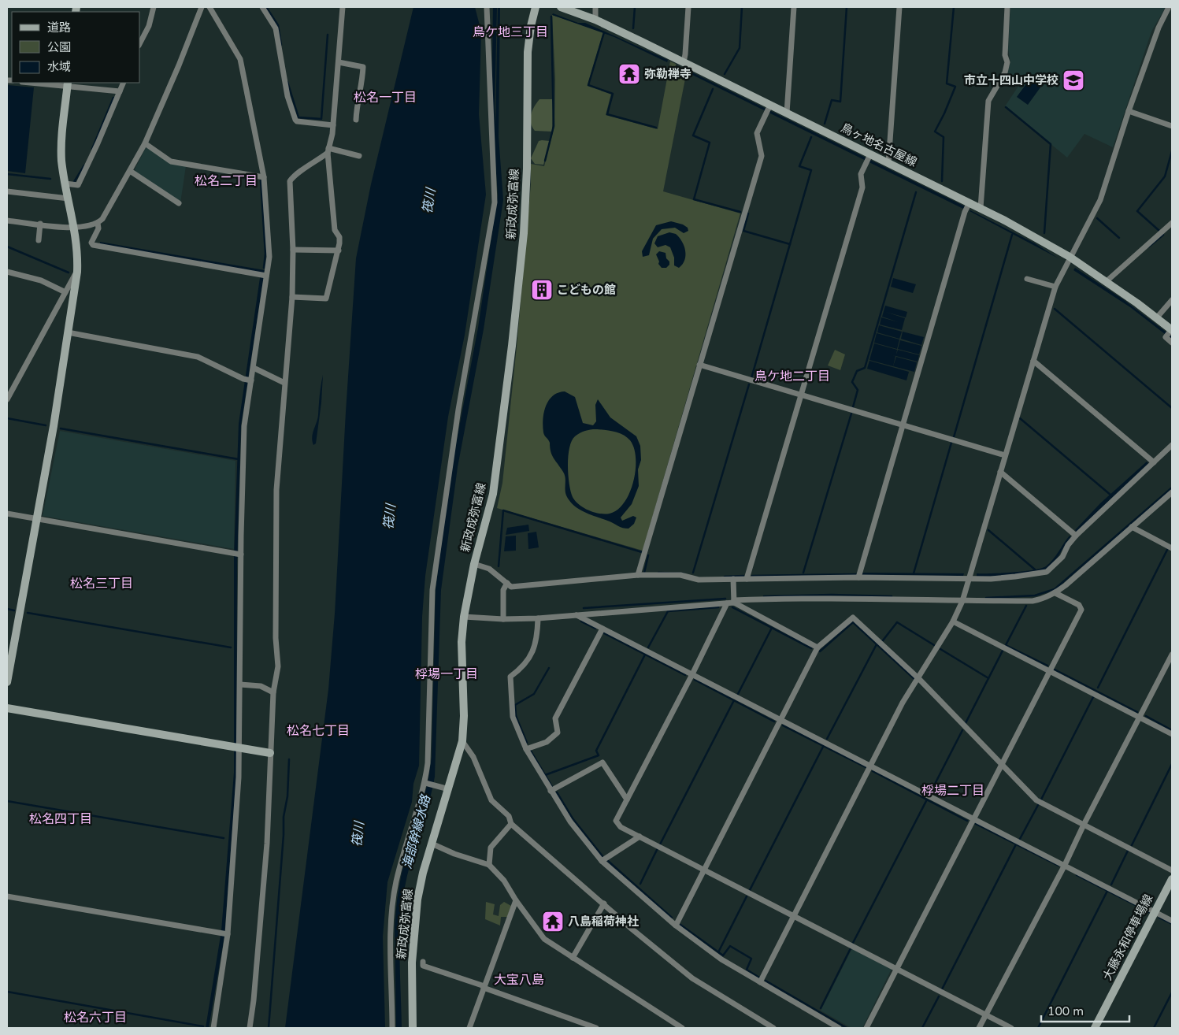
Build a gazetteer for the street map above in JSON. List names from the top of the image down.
{
  "streets": {
    "main road": ["鳥ヶ地名古屋線", "新政成弥富線", "大藤永和停車場線"]
  },
  "districts": [
    "鳥ケ地三丁目",
    "松名一丁目",
    "松名二丁目",
    "鳥ケ地二丁目",
    "松名三丁目",
    "桴場一丁目",
    "松名七丁目",
    "桴場二丁目",
    "松名四丁目",
    "大宝八島",
    "松名六丁目"
  ],
  "water": ["筏川", "海部幹線水路"],
  "places": {
    "temple": ["弥勒禅寺", "八島稲荷神社"],
    "school or university": ["市立十四山中学校"],
    "building": ["こどもの館"]
  },
  "legend": ["道路", "公園", "水域"],
  "scale_bar": "100 m"
}
